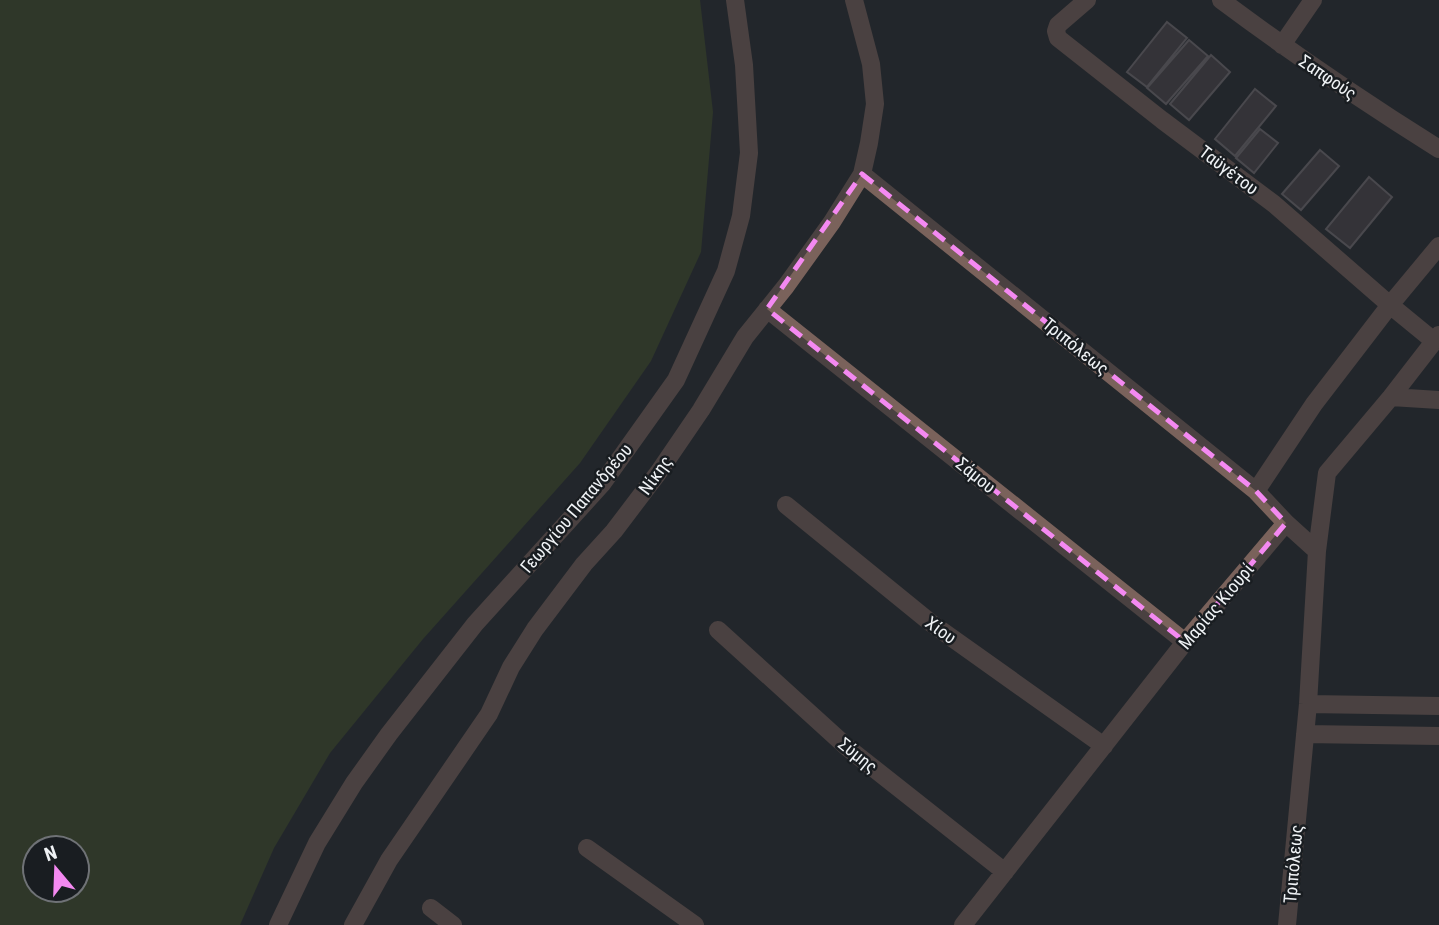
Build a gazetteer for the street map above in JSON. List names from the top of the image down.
{
  "streets": {
    "street": [
      "Σαπφούς",
      "Ταϋγέτου",
      "Τριπόλεως",
      "Νίκης",
      "Σάμου",
      "Γεωργίου Παπανδρέου",
      "Μαρίας Κιουρί",
      "Χίου",
      "Σύμης"
    ]
  },
  "crossings": [
    ["Τριπόλεως", "Νίκης"],
    ["Τριπόλεως", "Μαρίας Κιουρί"],
    ["Νίκης", "Σάμου"],
    ["Σάμου", "Μαρίας Κιουρί"],
    ["Μαρίας Κιουρί", "Χίου"],
    ["Μαρίας Κιουρί", "Σύμης"]
  ],
  "north": "top"
}
